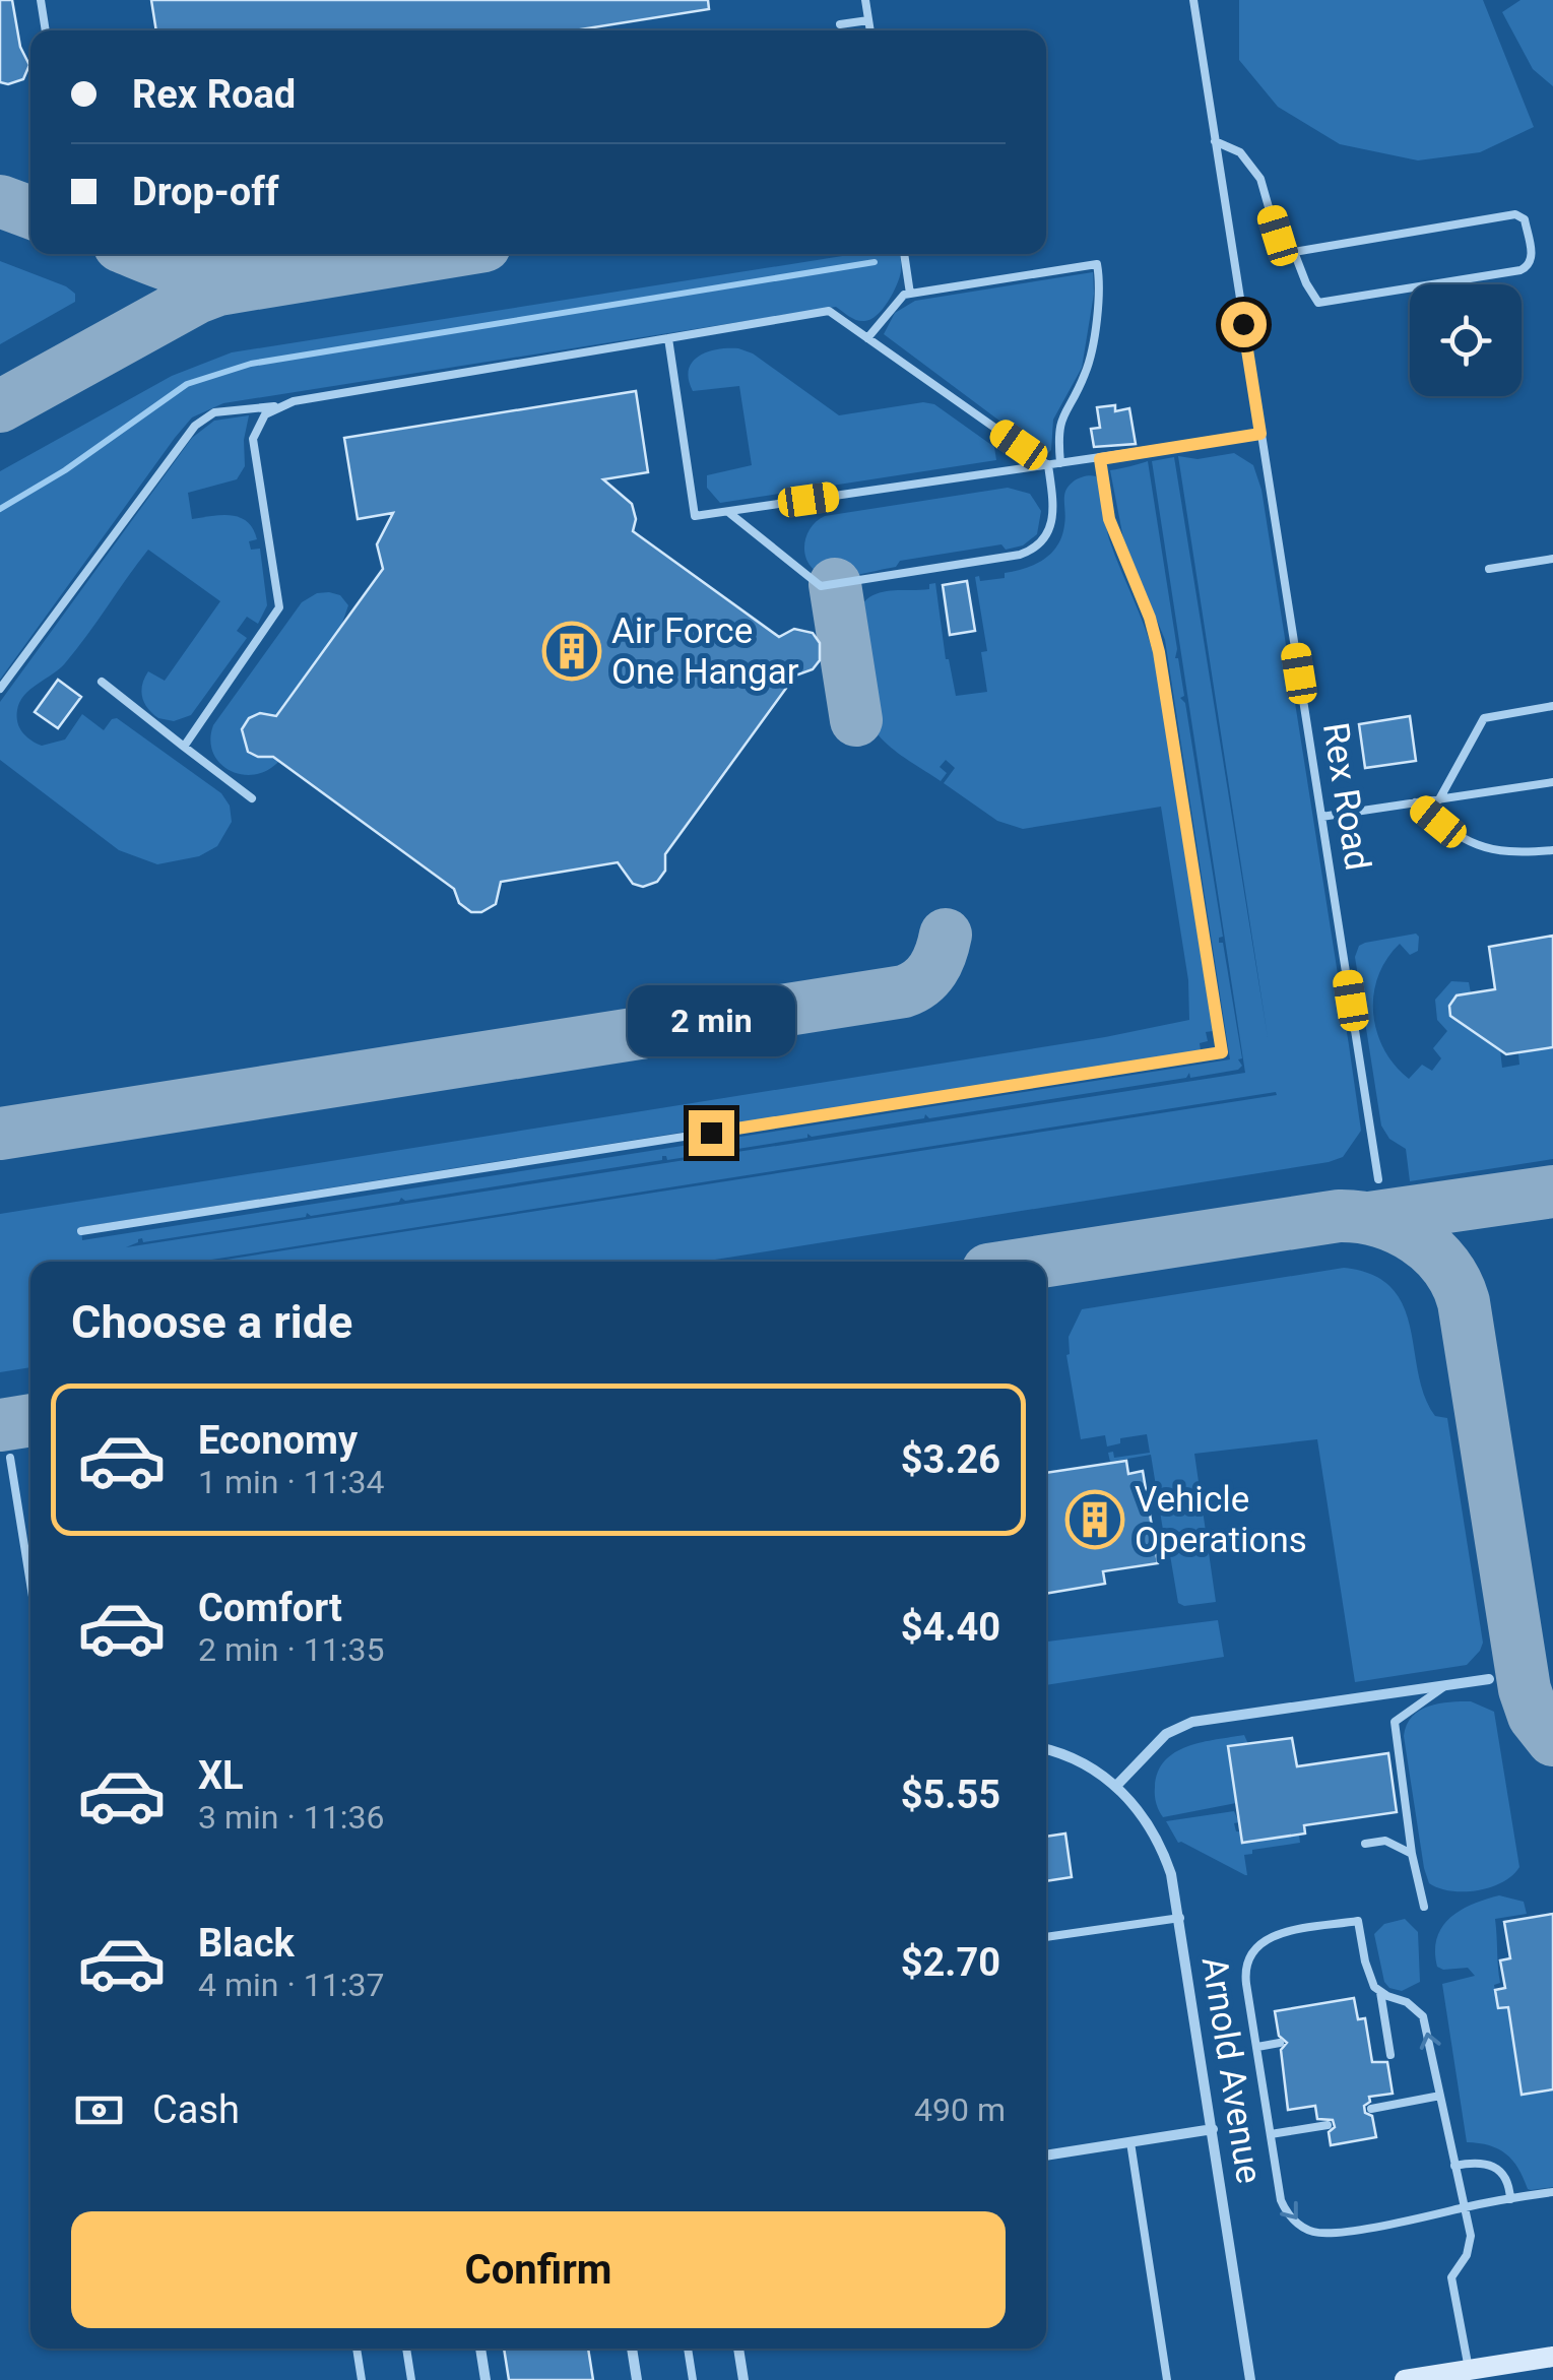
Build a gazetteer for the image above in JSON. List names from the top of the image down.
{
  "streets": {
    "street": ["Arnold Avenue"],
    "lane": ["Rex Road"]
  },
  "places": {
    "building": ["Air Force One Hangar", "Vehicle Operations"]
  },
  "page": {
    "banner": ["Rex Road", "Drop-off"],
    "bubble": "2 min",
    "heading": "Choose a ride",
    "list": [
      {
        "name": "Economy",
        "note": "1 min · 11:34",
        "value": "$3.26"
      },
      {
        "name": "Comfort",
        "note": "2 min · 11:35",
        "value": "$4.40"
      },
      {
        "name": "XL",
        "note": "3 min · 11:36",
        "value": "$5.55"
      },
      {
        "name": "Black",
        "note": "4 min · 11:37",
        "value": "$2.70"
      }
    ],
    "pay": ["Cash", "490 m"],
    "buttons": "Confirm"
  }
}
